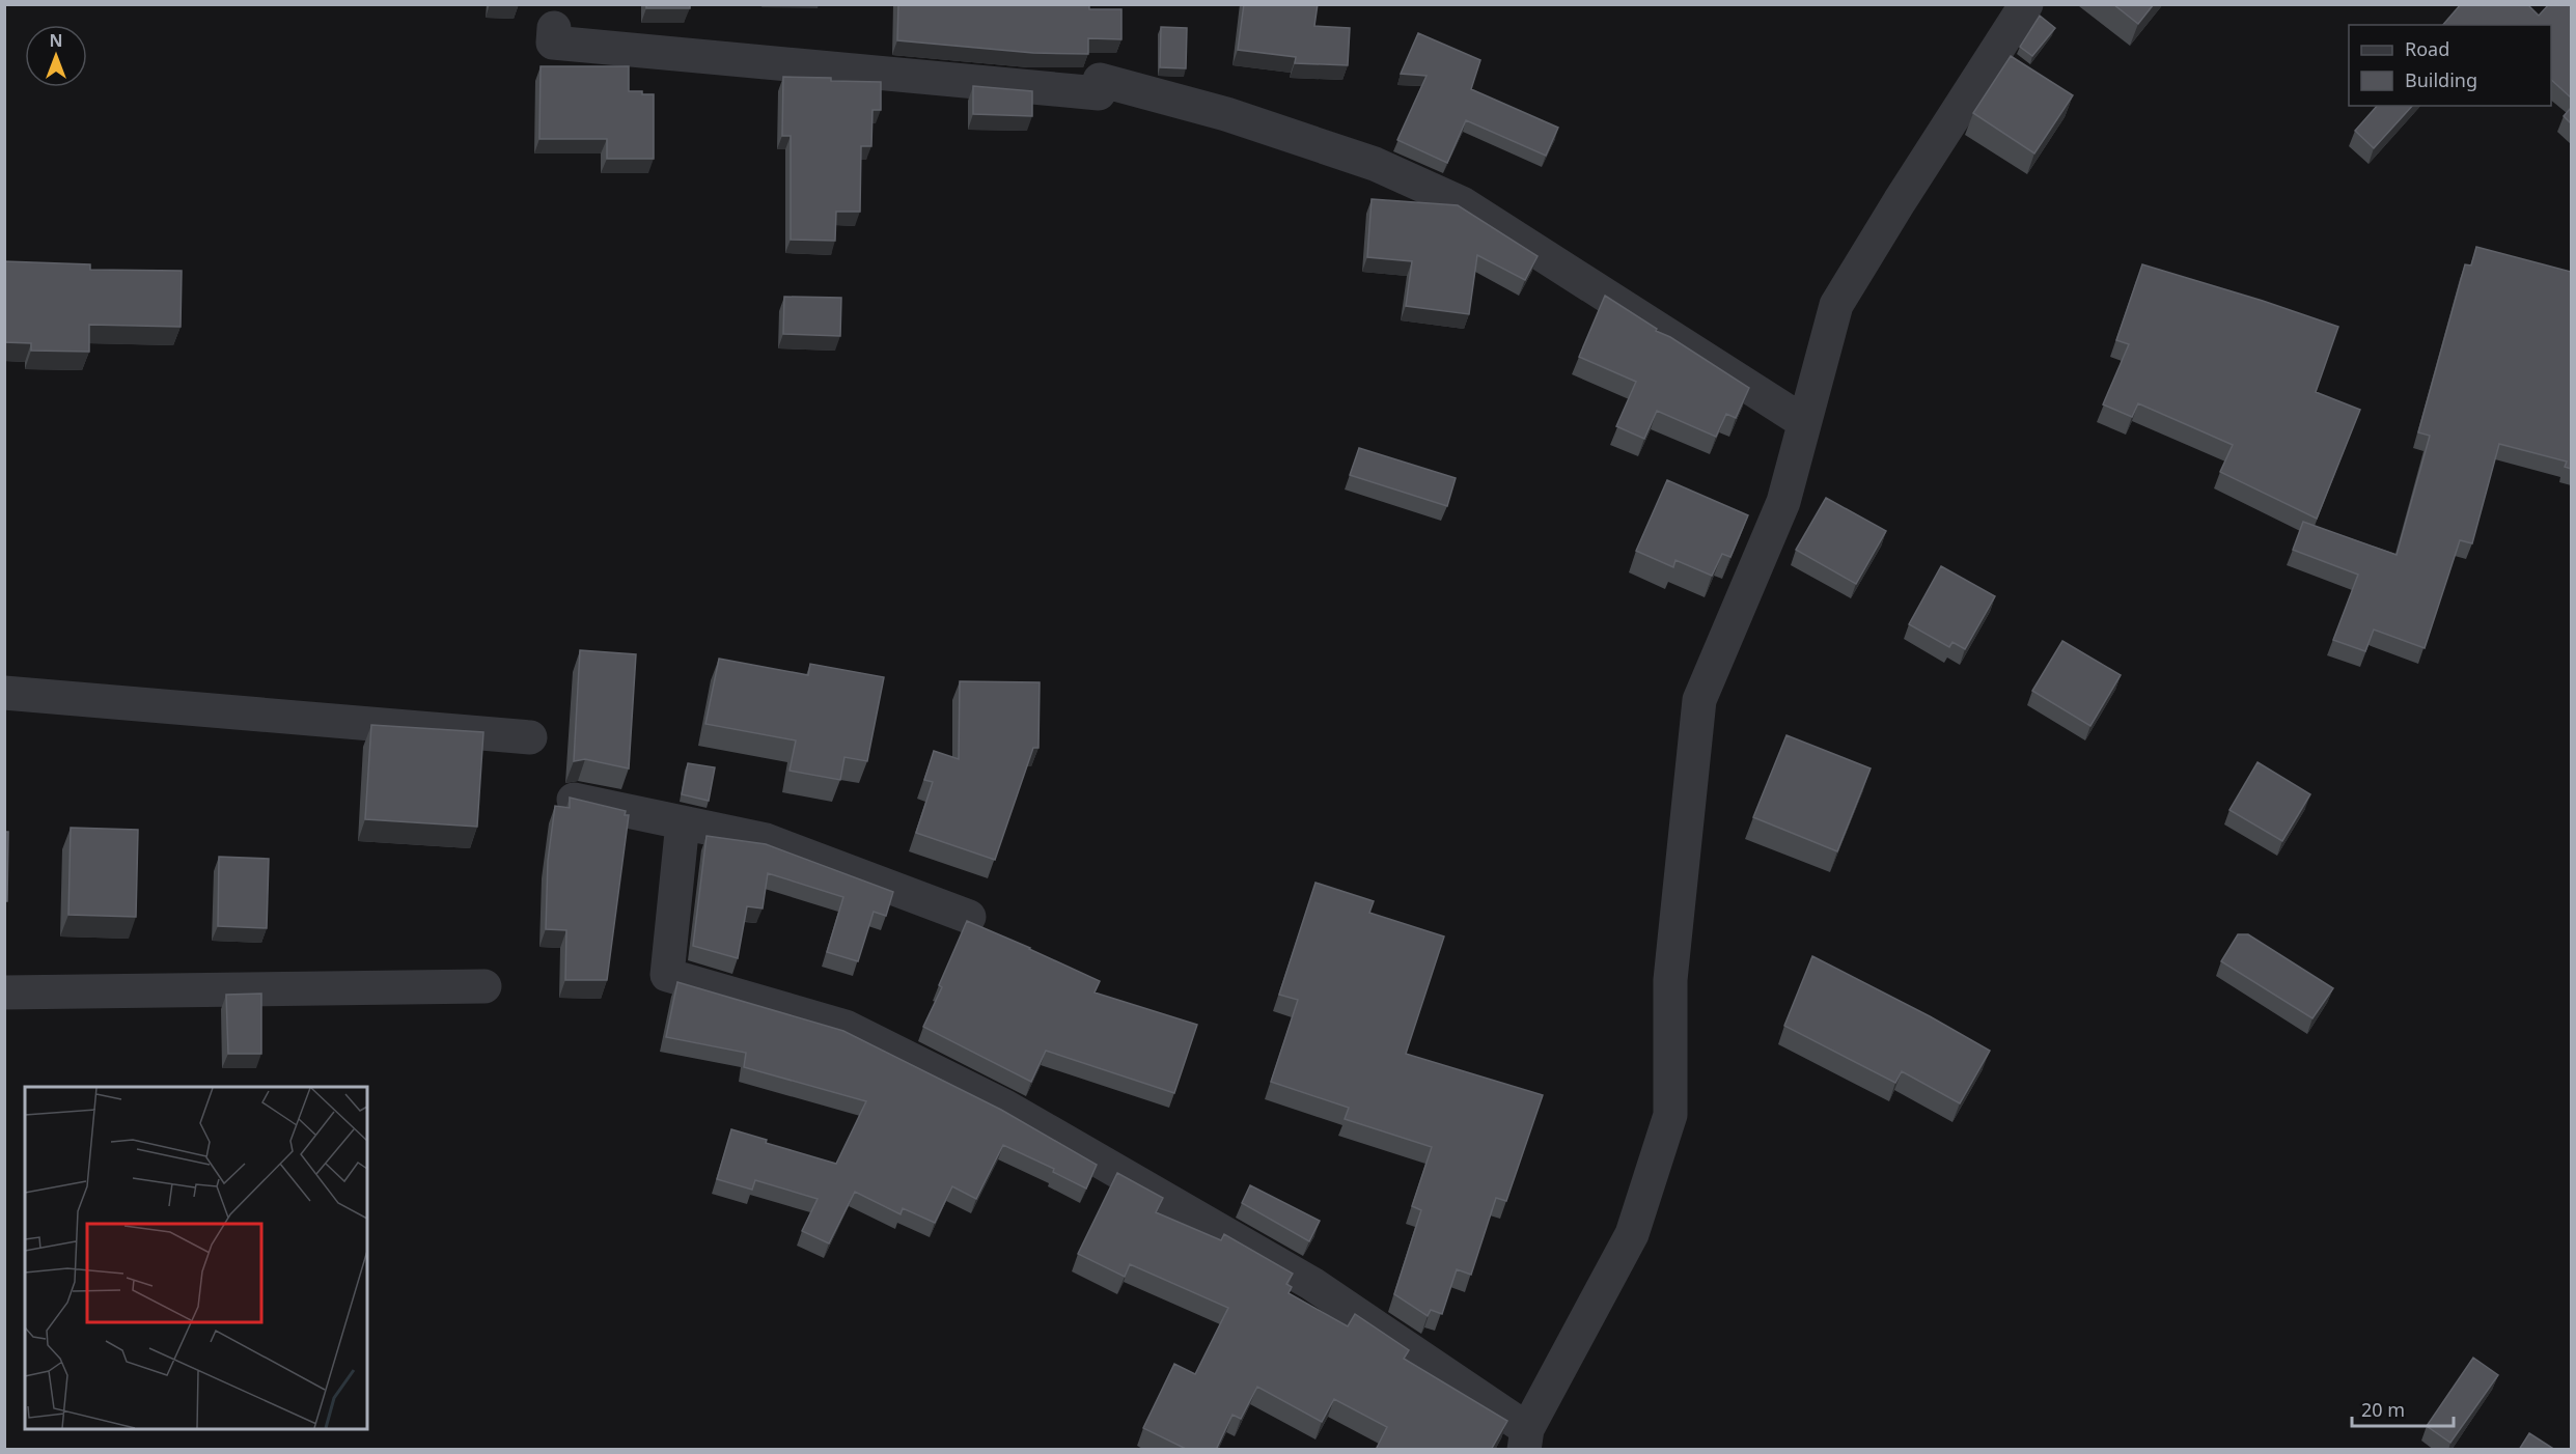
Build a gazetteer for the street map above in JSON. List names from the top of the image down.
{
  "legend": ["Road", "Building"],
  "scale_bar": "20 m",
  "north": "top"
}
